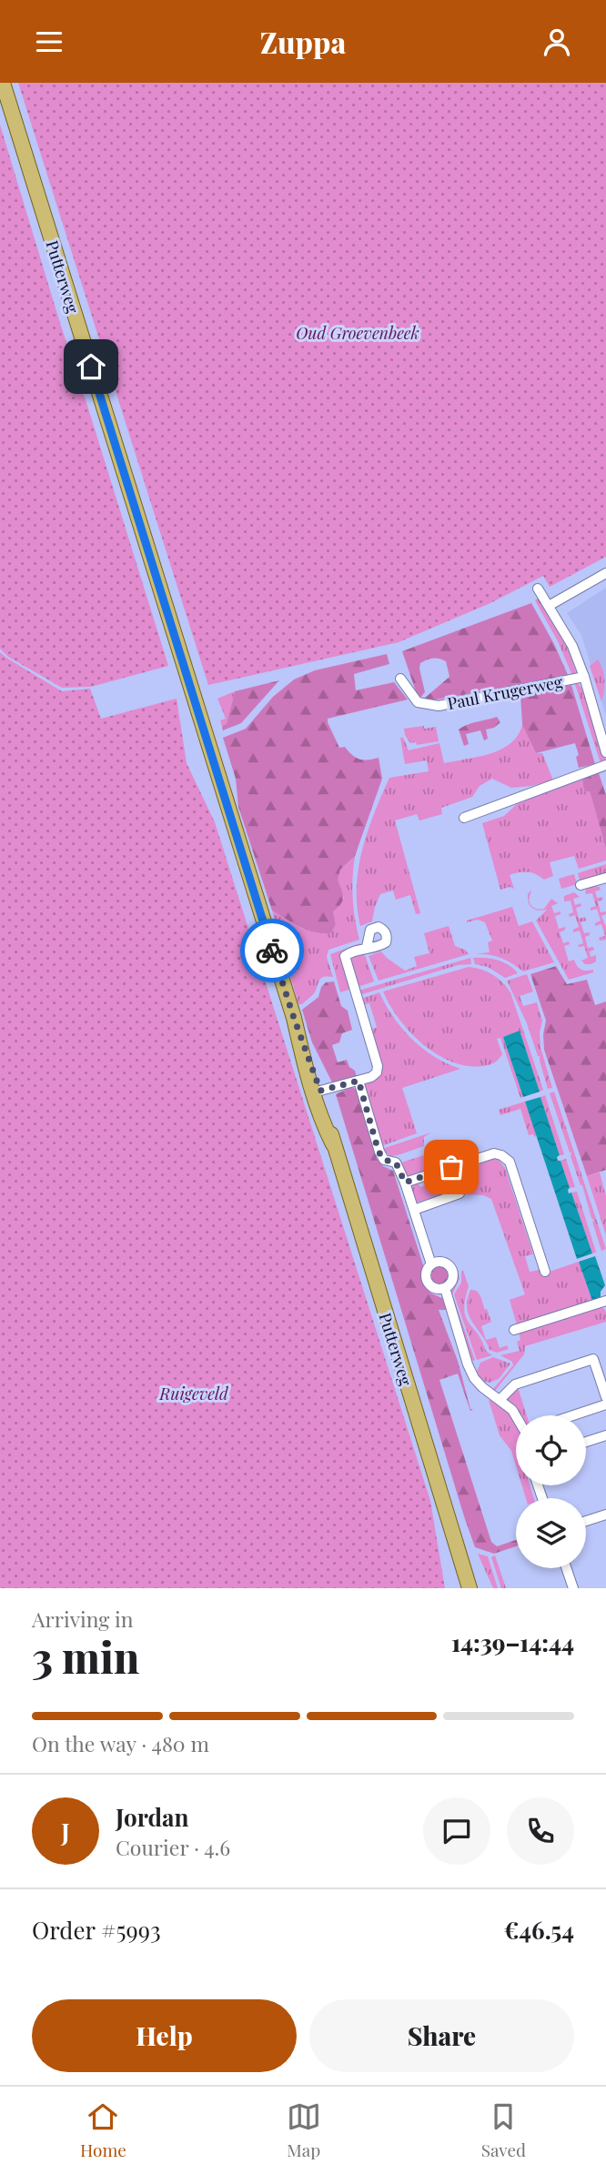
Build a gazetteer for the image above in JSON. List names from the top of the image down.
{
  "streets": {
    "main road": ["Putterweg"],
    "street": ["Paul Krugerweg"]
  },
  "parks": ["Oud Groevenbeek", "Ruigeveld"],
  "page": {
    "header": "Zuppa",
    "heading": ["3 min", "Arriving in", "14:39–14:44"],
    "panel": [
      "Jordan",
      "Courier · 4.6",
      "Order #5993",
      "€46.54"
    ],
    "bar": "On the way · 480 m",
    "round": "J",
    "buttons": ["Help", "Share"],
    "tabs": ["Home", "Map", "Saved"]
  }
}
